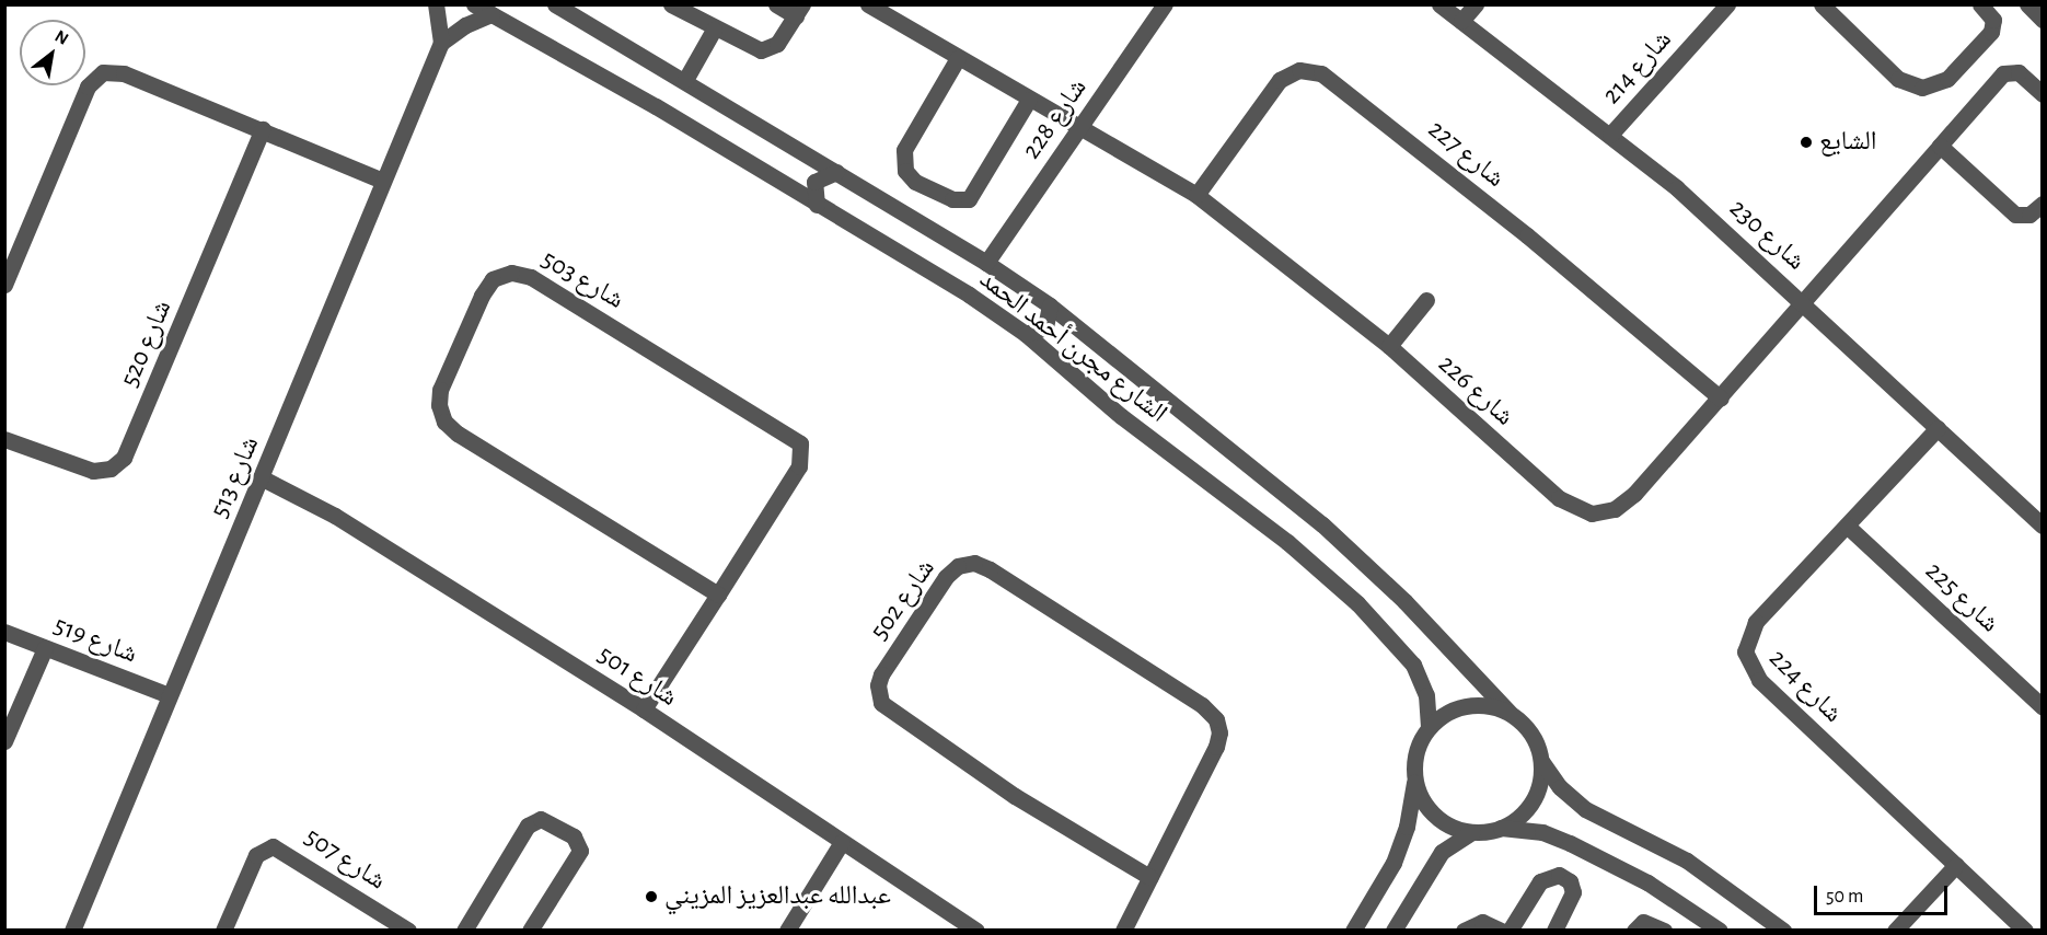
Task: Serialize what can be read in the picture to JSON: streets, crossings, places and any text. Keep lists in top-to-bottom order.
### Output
{
  "streets": {
    "street": [
      "شارع 214",
      "شارع 228",
      "شارع 227",
      "شارع 230",
      "شارع 503",
      "شارع 520",
      "الشارع مجرن أحمد الحمد",
      "شارع 226",
      "شارع 513",
      "شارع 225",
      "شارع 502",
      "شارع 519",
      "شارع 501",
      "شارع 224",
      "شارع 507"
    ]
  },
  "crossings": [
    ["شارع 214", "شارع 230"],
    ["شارع 228", "الشارع مجرن أحمد الحمد"],
    ["شارع 228", "شارع 226"],
    ["شارع 227", "شارع 226"],
    ["شارع 230", "شارع 226"],
    ["شارع 230", "شارع 224"],
    ["شارع 503", "شارع 501"],
    ["شارع 513", "شارع 519"],
    ["شارع 513", "شارع 501"],
    ["شارع 225", "شارع 224"]
  ],
  "places": ["الشايع", "عبدالله عبدالعزيز المزيني"],
  "scale_bar": "50 m",
  "north": "top right"
}
